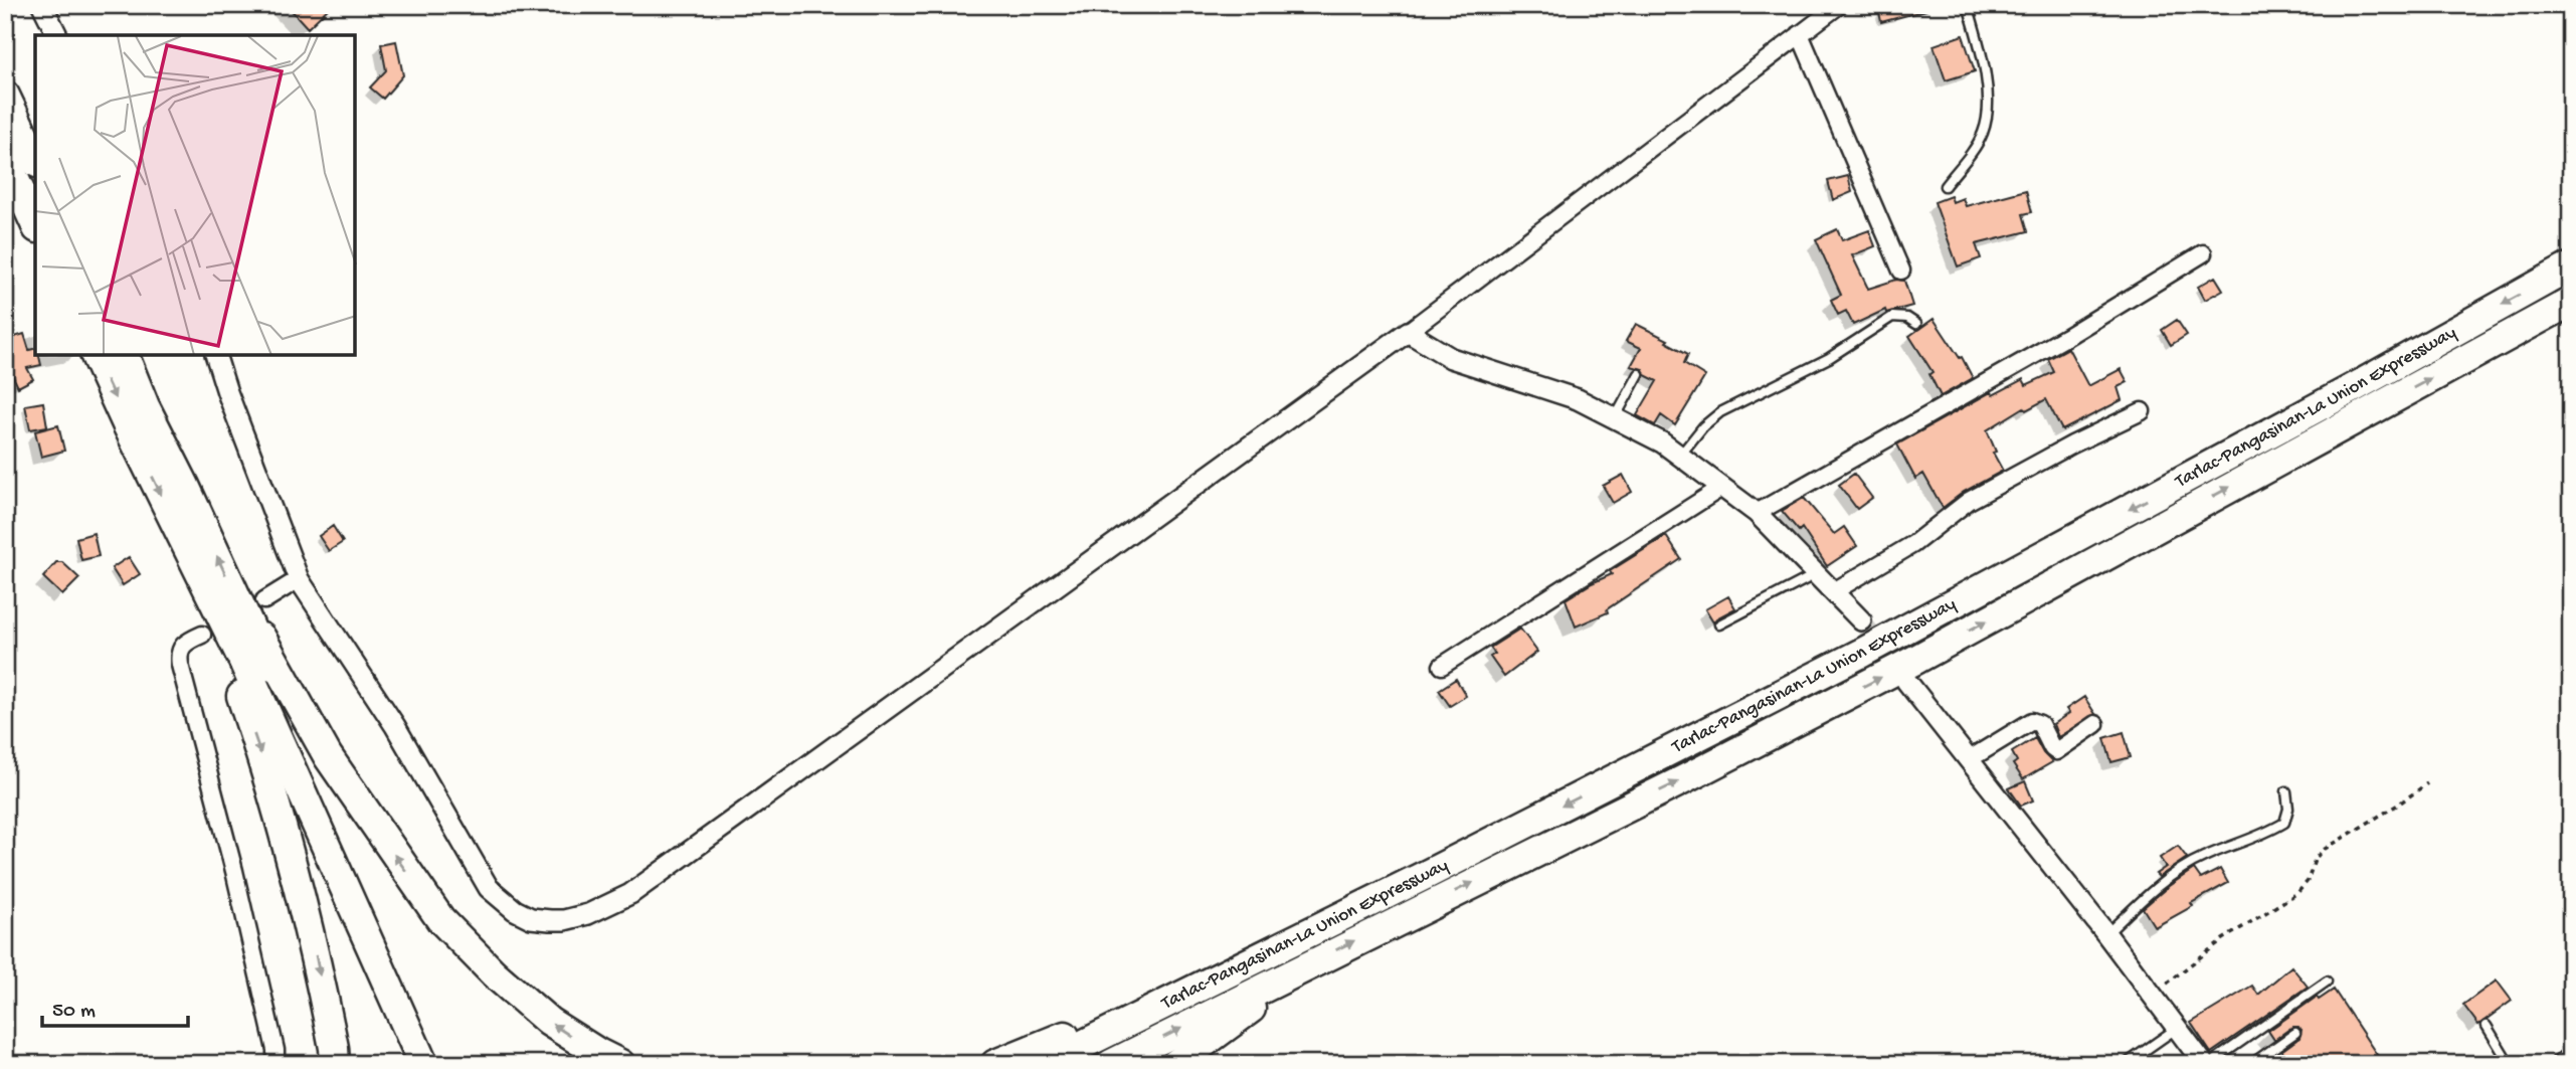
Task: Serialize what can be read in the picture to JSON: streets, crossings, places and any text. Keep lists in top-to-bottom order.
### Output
{
  "streets": {
    "highway": ["Tarlac-Pangasinan-La Union Expressway"]
  },
  "scale_bar": "50 m"
}
